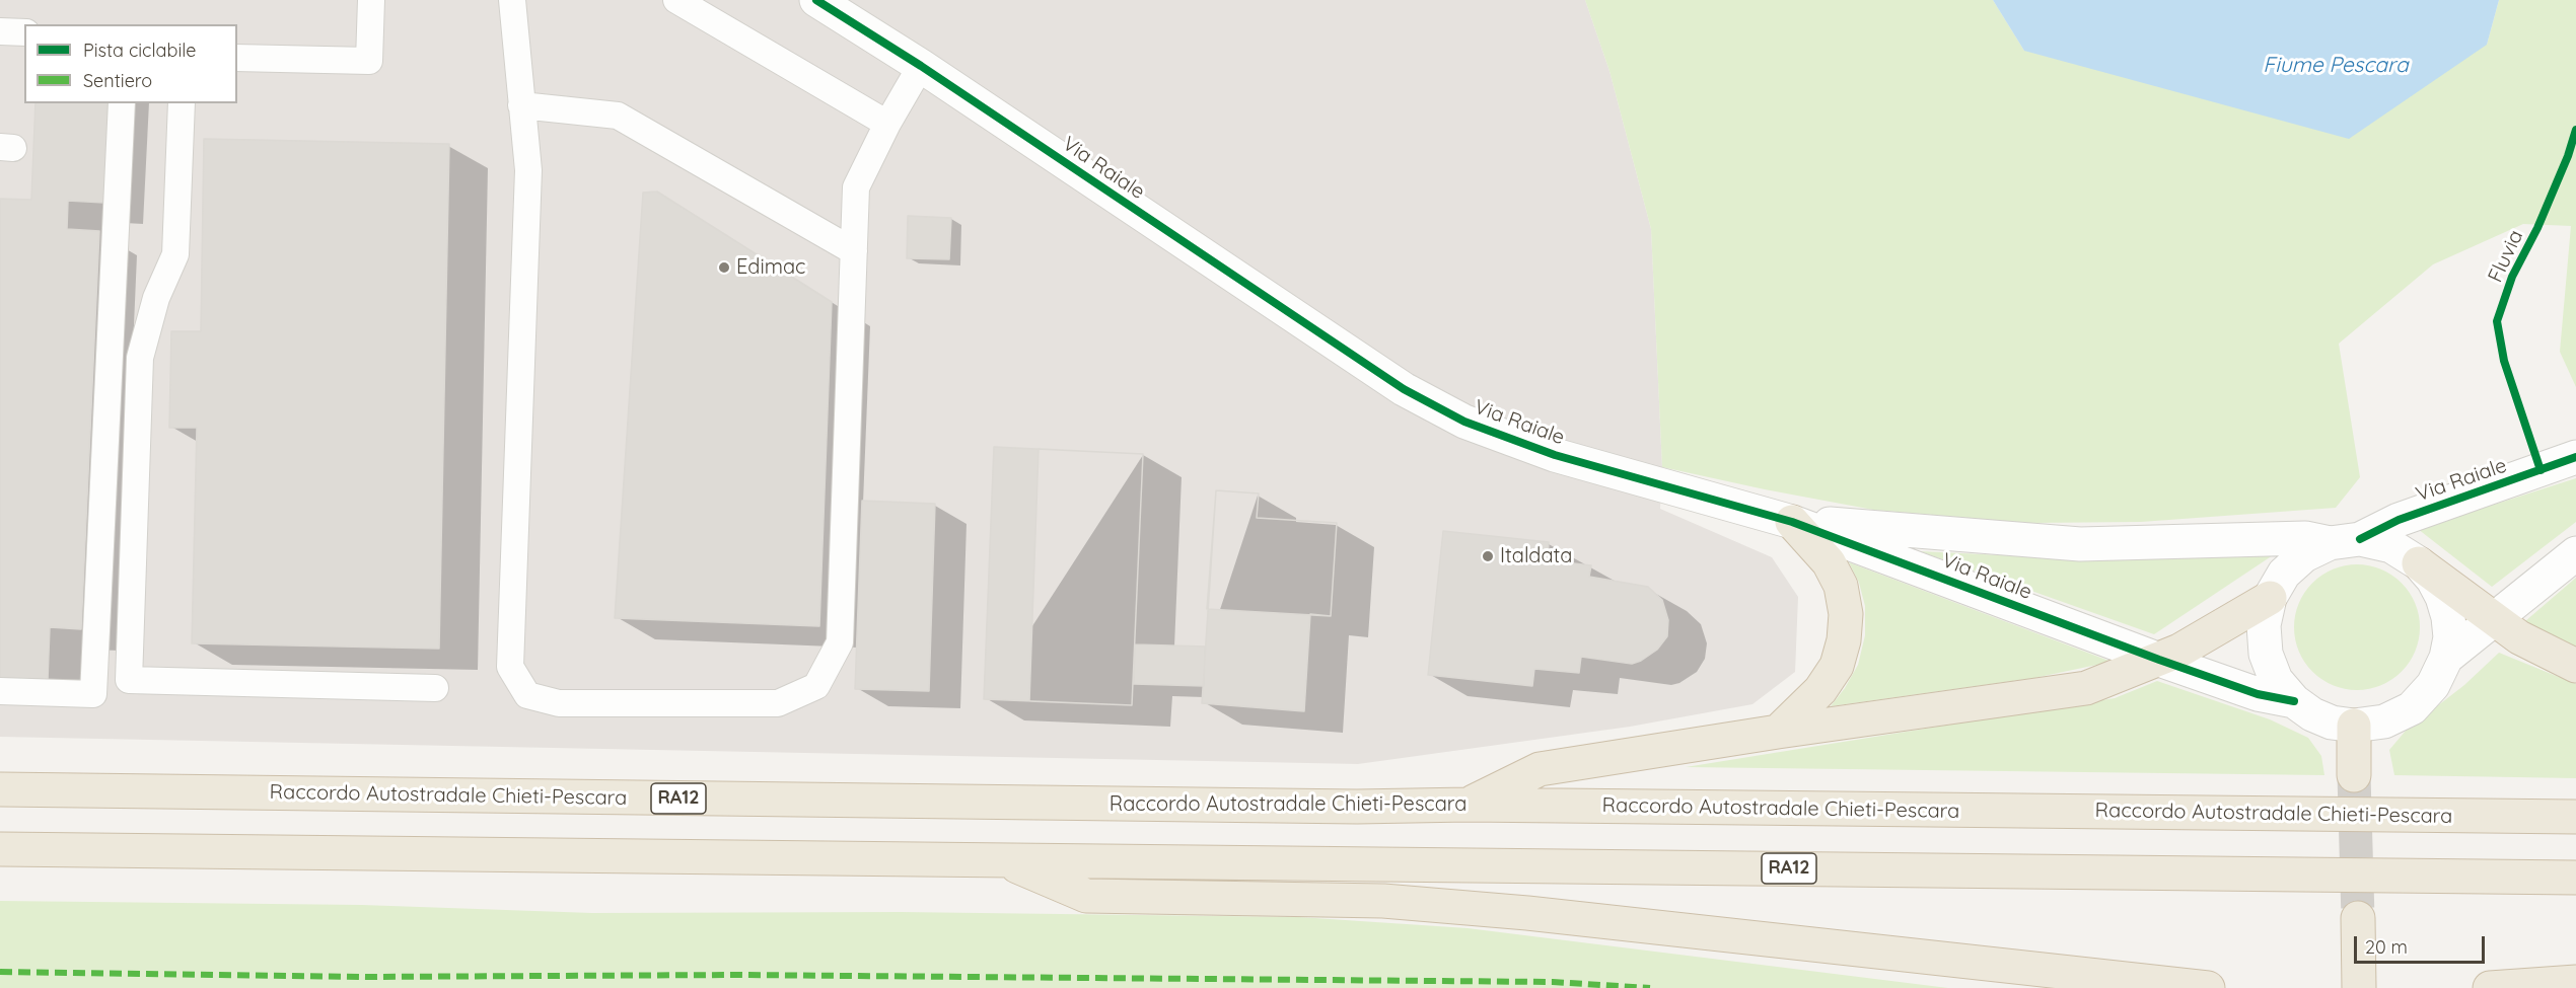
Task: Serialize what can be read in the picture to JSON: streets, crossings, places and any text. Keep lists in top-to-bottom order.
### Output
{
  "streets": {
    "highway": ["Raccordo Autostradale Chieti-Pescara", "RA12"],
    "street": ["Via Raiale"],
    "cycle path": ["Fluvia"]
  },
  "water": ["Fiume Pescara"],
  "places": ["Edimac", "Italdata"],
  "legend": ["Pista ciclabile", "Sentiero"],
  "scale_bar": "20 m"
}
